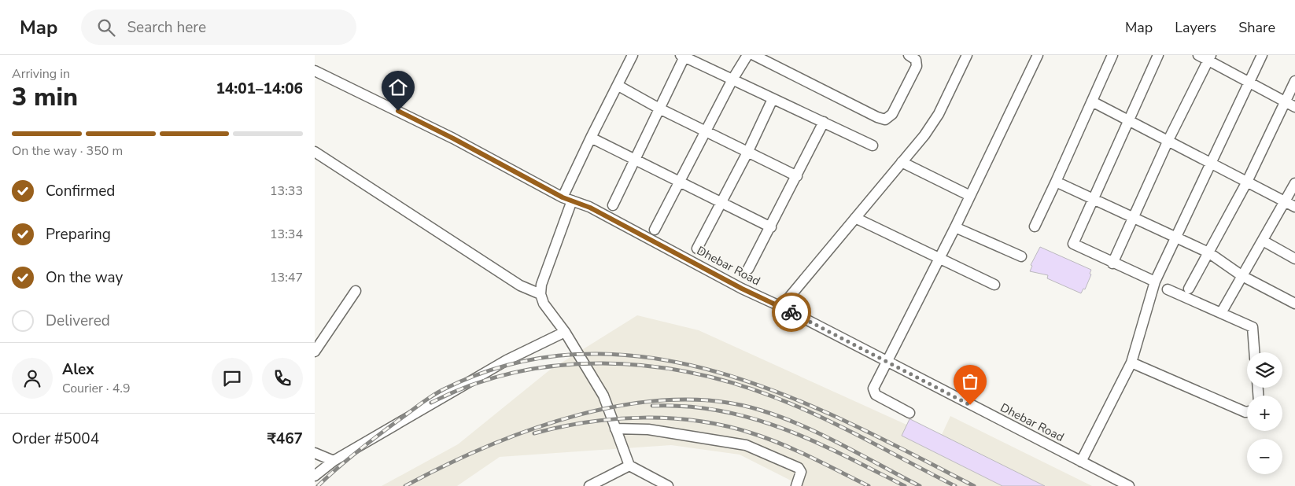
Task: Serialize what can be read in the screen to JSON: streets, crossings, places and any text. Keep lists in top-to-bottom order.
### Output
{
  "streets": {
    "street": ["Dhebar Road"]
  },
  "page": {
    "header": "Map",
    "search": "Search here",
    "nav": ["Map", "Layers", "Share"],
    "heading": ["3 min", "Arriving in", "14:01–14:06"],
    "panel": [
      "Alex",
      "Courier · 4.9",
      "Order #5004",
      "₹467"
    ],
    "bar": "On the way · 350 m",
    "list": [
      ["Confirmed", "13:33"],
      ["Preparing", "13:34"],
      ["On the way", "13:47"],
      "Delivered"
    ],
    "map_buttons": ["+", "−"]
  }
}
